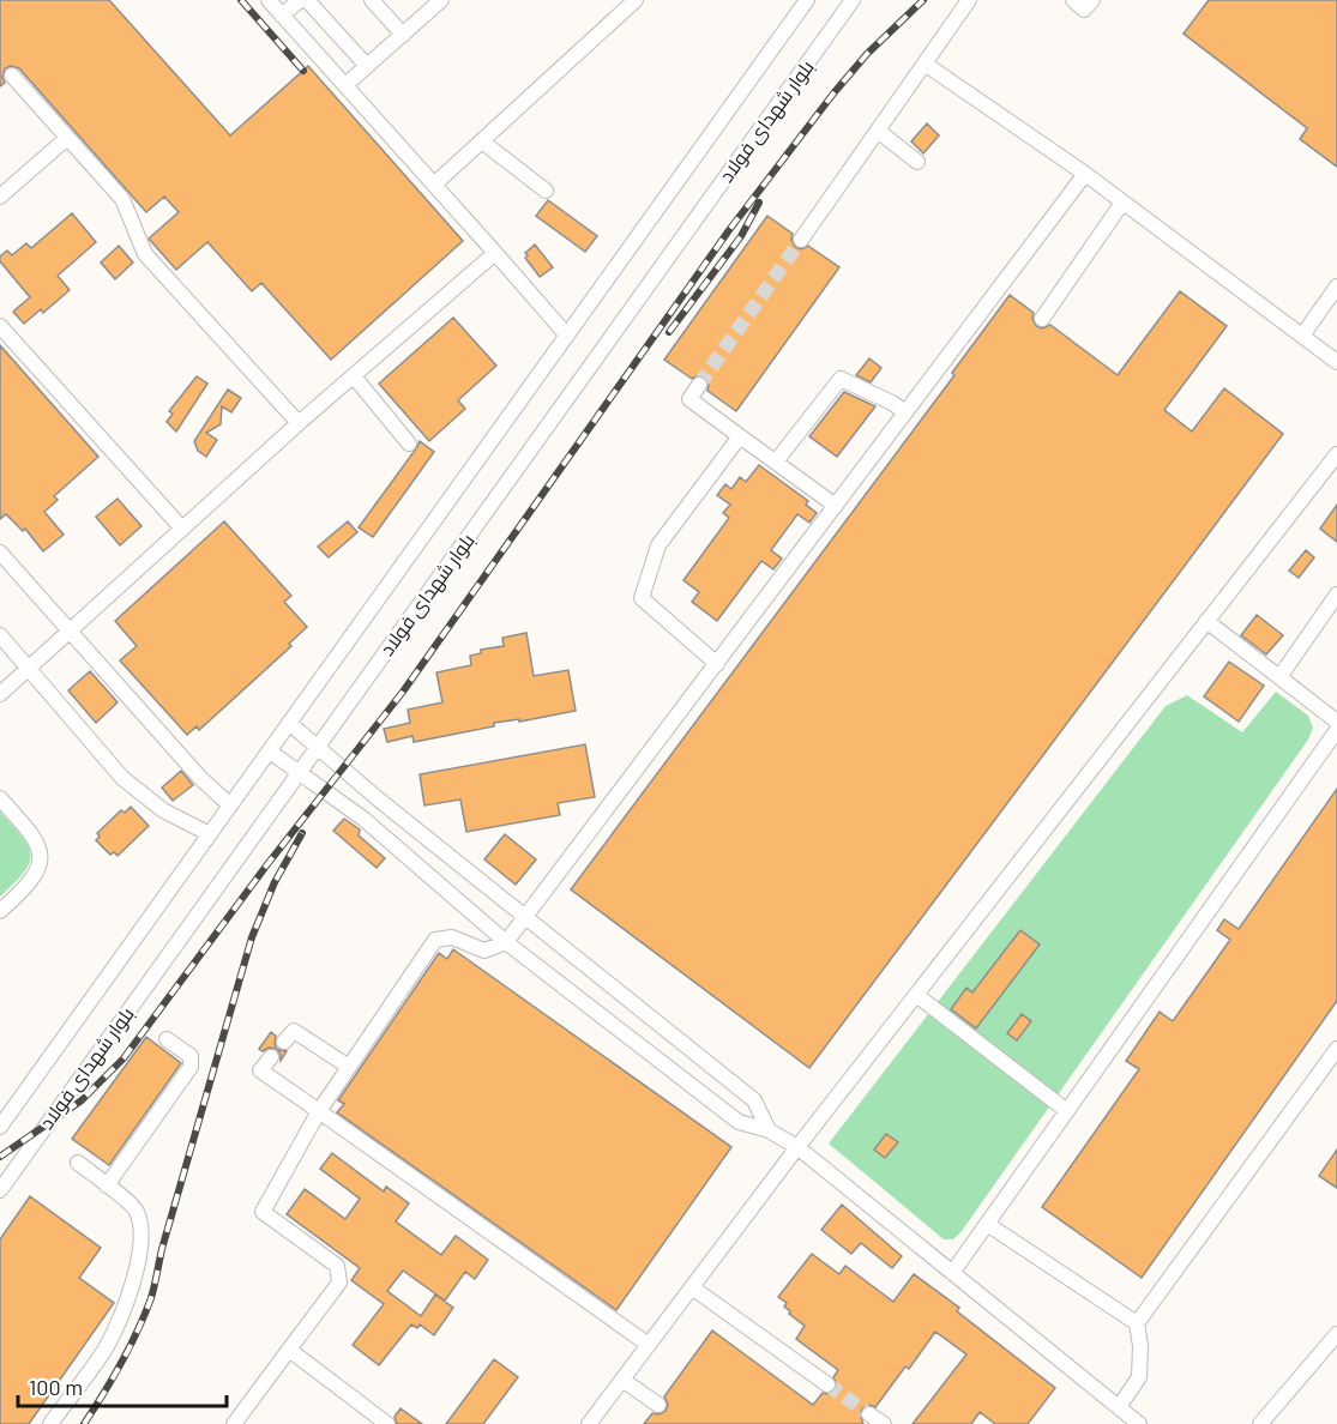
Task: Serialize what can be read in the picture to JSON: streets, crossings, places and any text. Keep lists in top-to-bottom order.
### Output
{
  "streets": {
    "street": ["بلوار شهدای فولاد"]
  },
  "scale_bar": "100 m"
}
